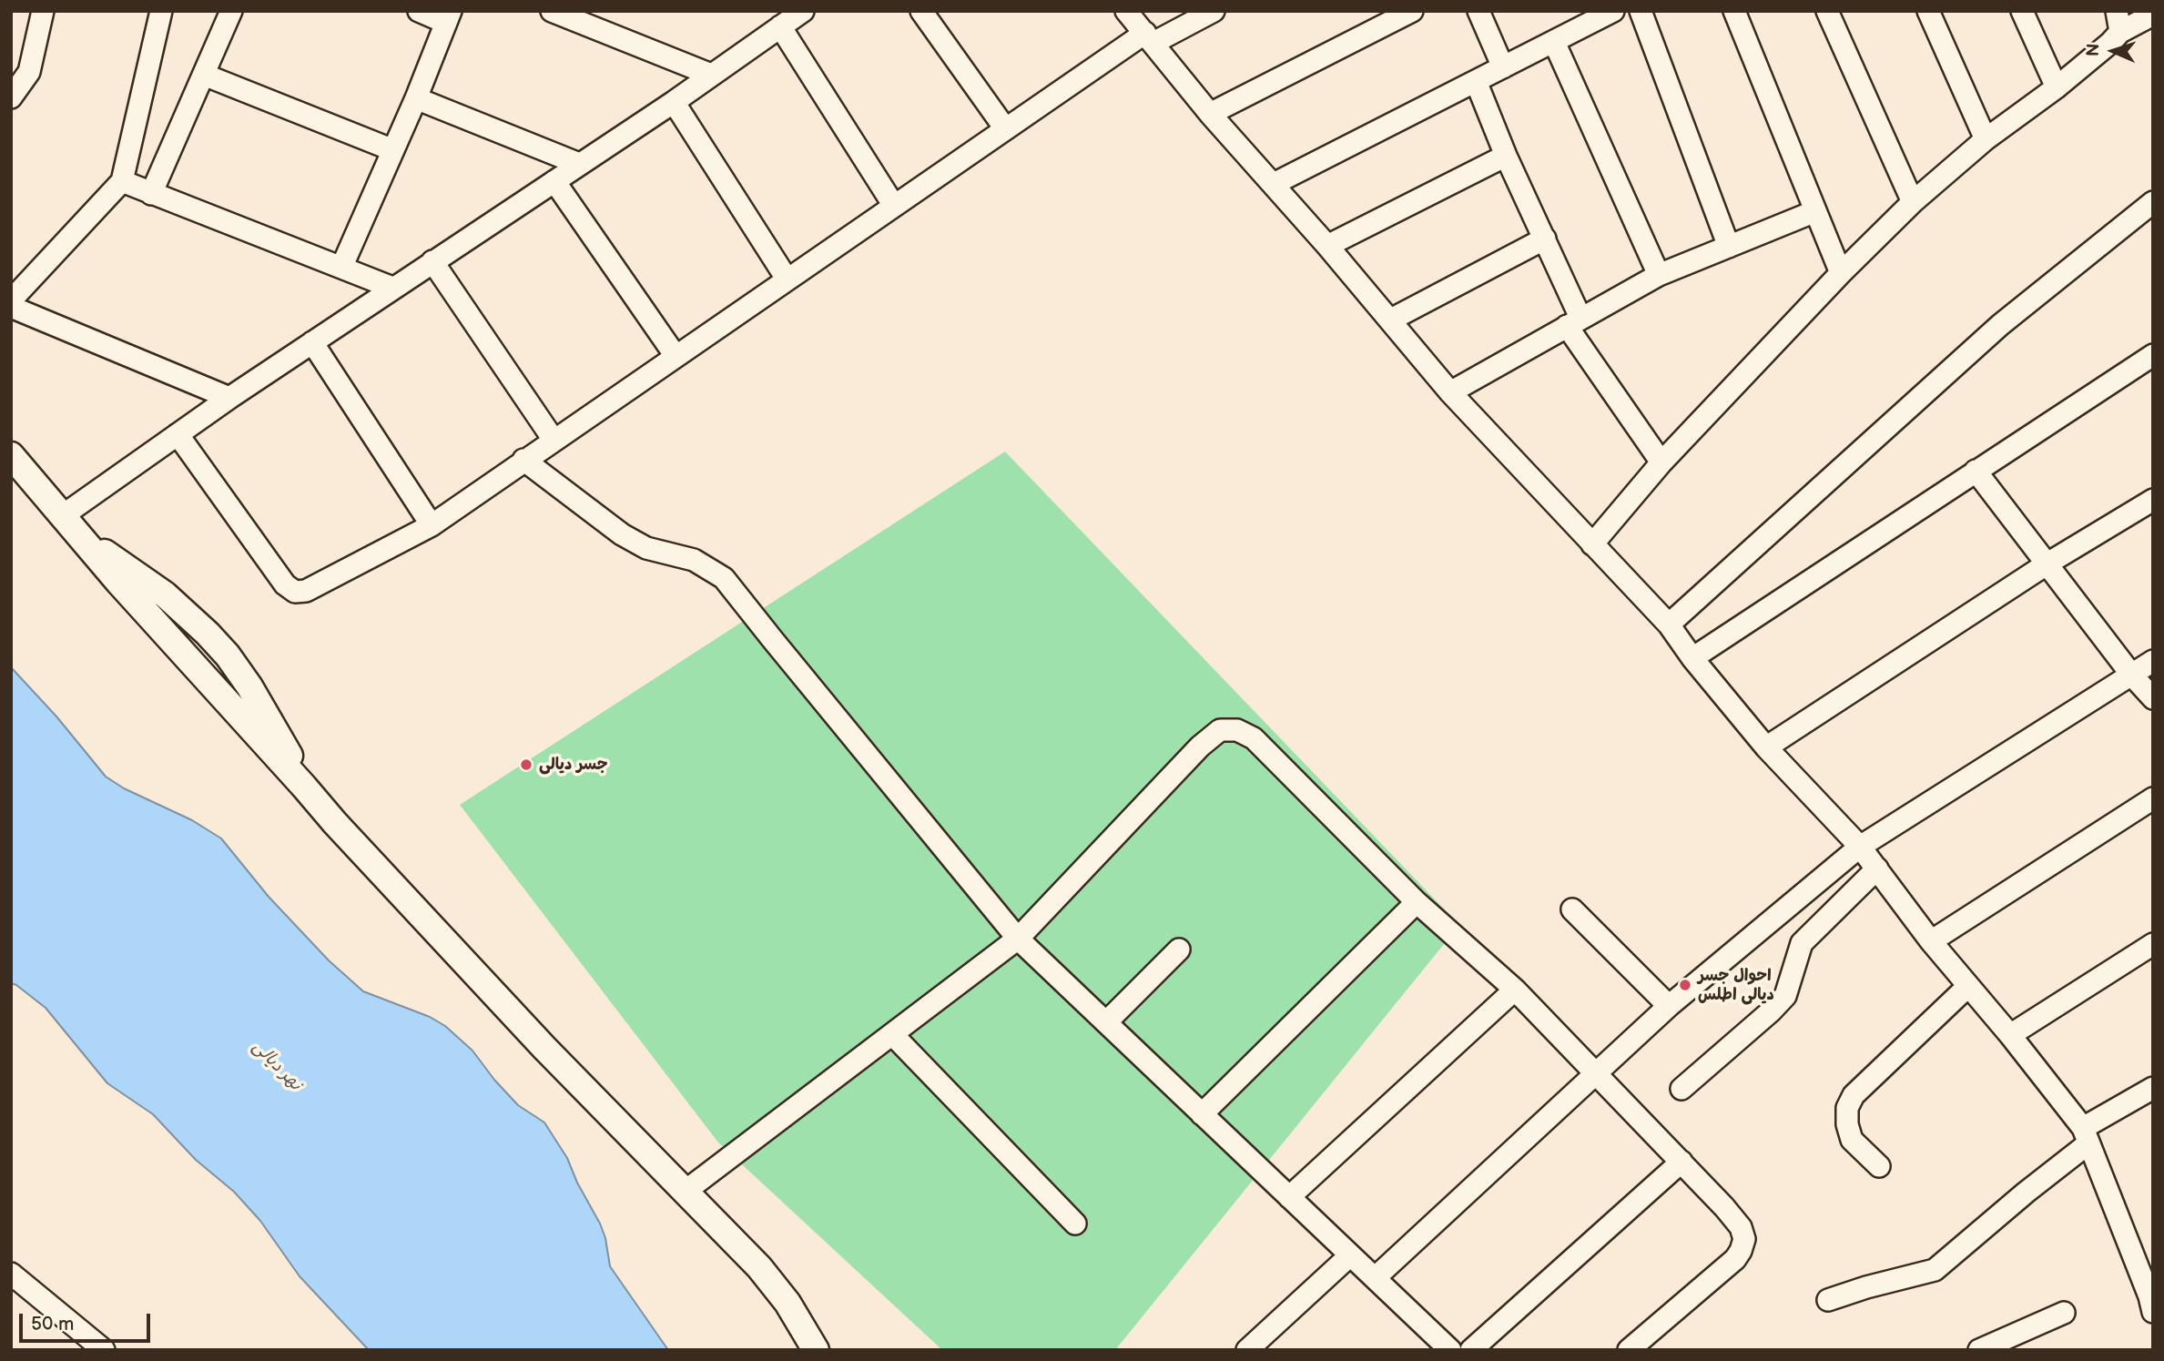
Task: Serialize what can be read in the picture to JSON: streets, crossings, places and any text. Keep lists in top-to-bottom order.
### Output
{
  "water": ["نهر ديالى"],
  "places": ["جسر ديالى", "احوال جسر ديالى اطلس"],
  "scale_bar": "50 m",
  "north": "left"
}
